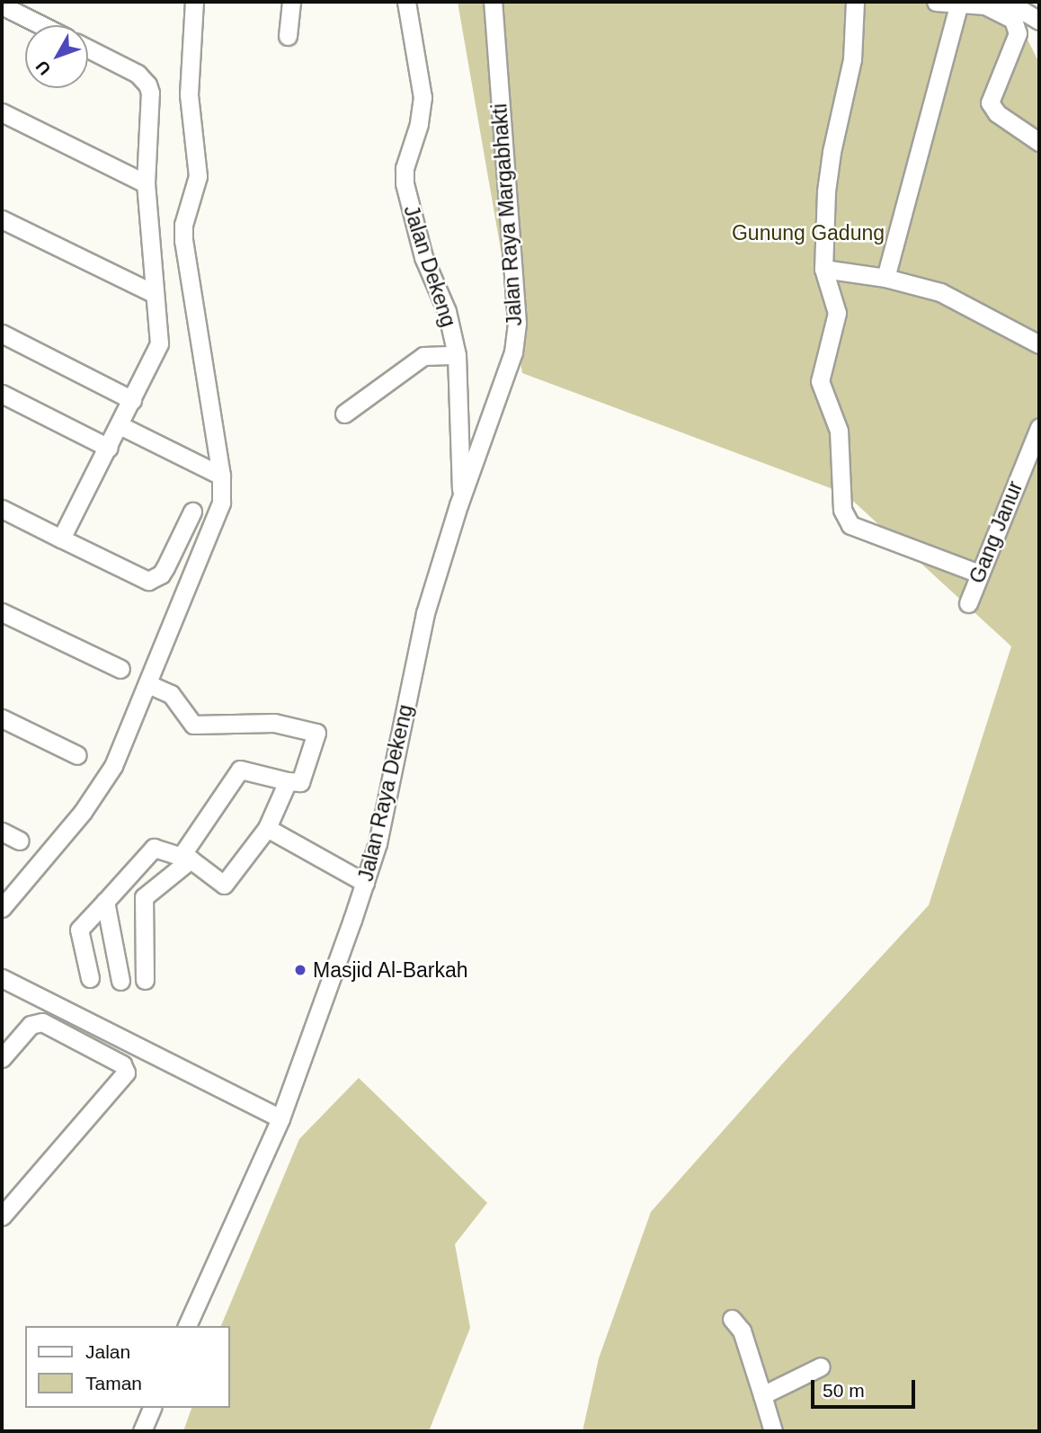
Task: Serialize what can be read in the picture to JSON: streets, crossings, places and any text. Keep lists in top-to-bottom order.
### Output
{
  "streets": {
    "street": [
      "Jalan Raya Margabhakti",
      "Jalan Dekeng",
      "Gang Janur",
      "Jalan Raya Dekeng"
    ]
  },
  "crossings": [
    ["Jalan Raya Margabhakti", "Jalan Dekeng"],
    ["Jalan Raya Margabhakti", "Jalan Raya Dekeng"]
  ],
  "parks": ["Gunung Gadung"],
  "places": ["Masjid Al-Barkah"],
  "legend": ["Jalan", "Taman"],
  "scale_bar": "50 m",
  "north": "bottom left"
}
